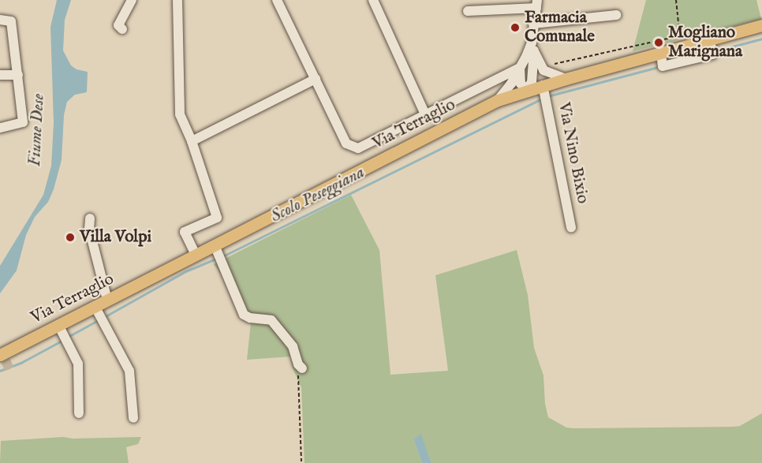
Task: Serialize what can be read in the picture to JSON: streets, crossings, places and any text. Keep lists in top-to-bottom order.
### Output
{
  "streets": {
    "main road": ["Via Terraglio"],
    "street": ["Via Nino Bixio"]
  },
  "crossings": [
    ["Via Terraglio", "Via Nino Bixio"]
  ],
  "water": ["Fiume Dese", "Scolo Peseggiana"],
  "places": ["Farmacia Comunale", "Mogliano Marignana", "Villa Volpi"]
}
